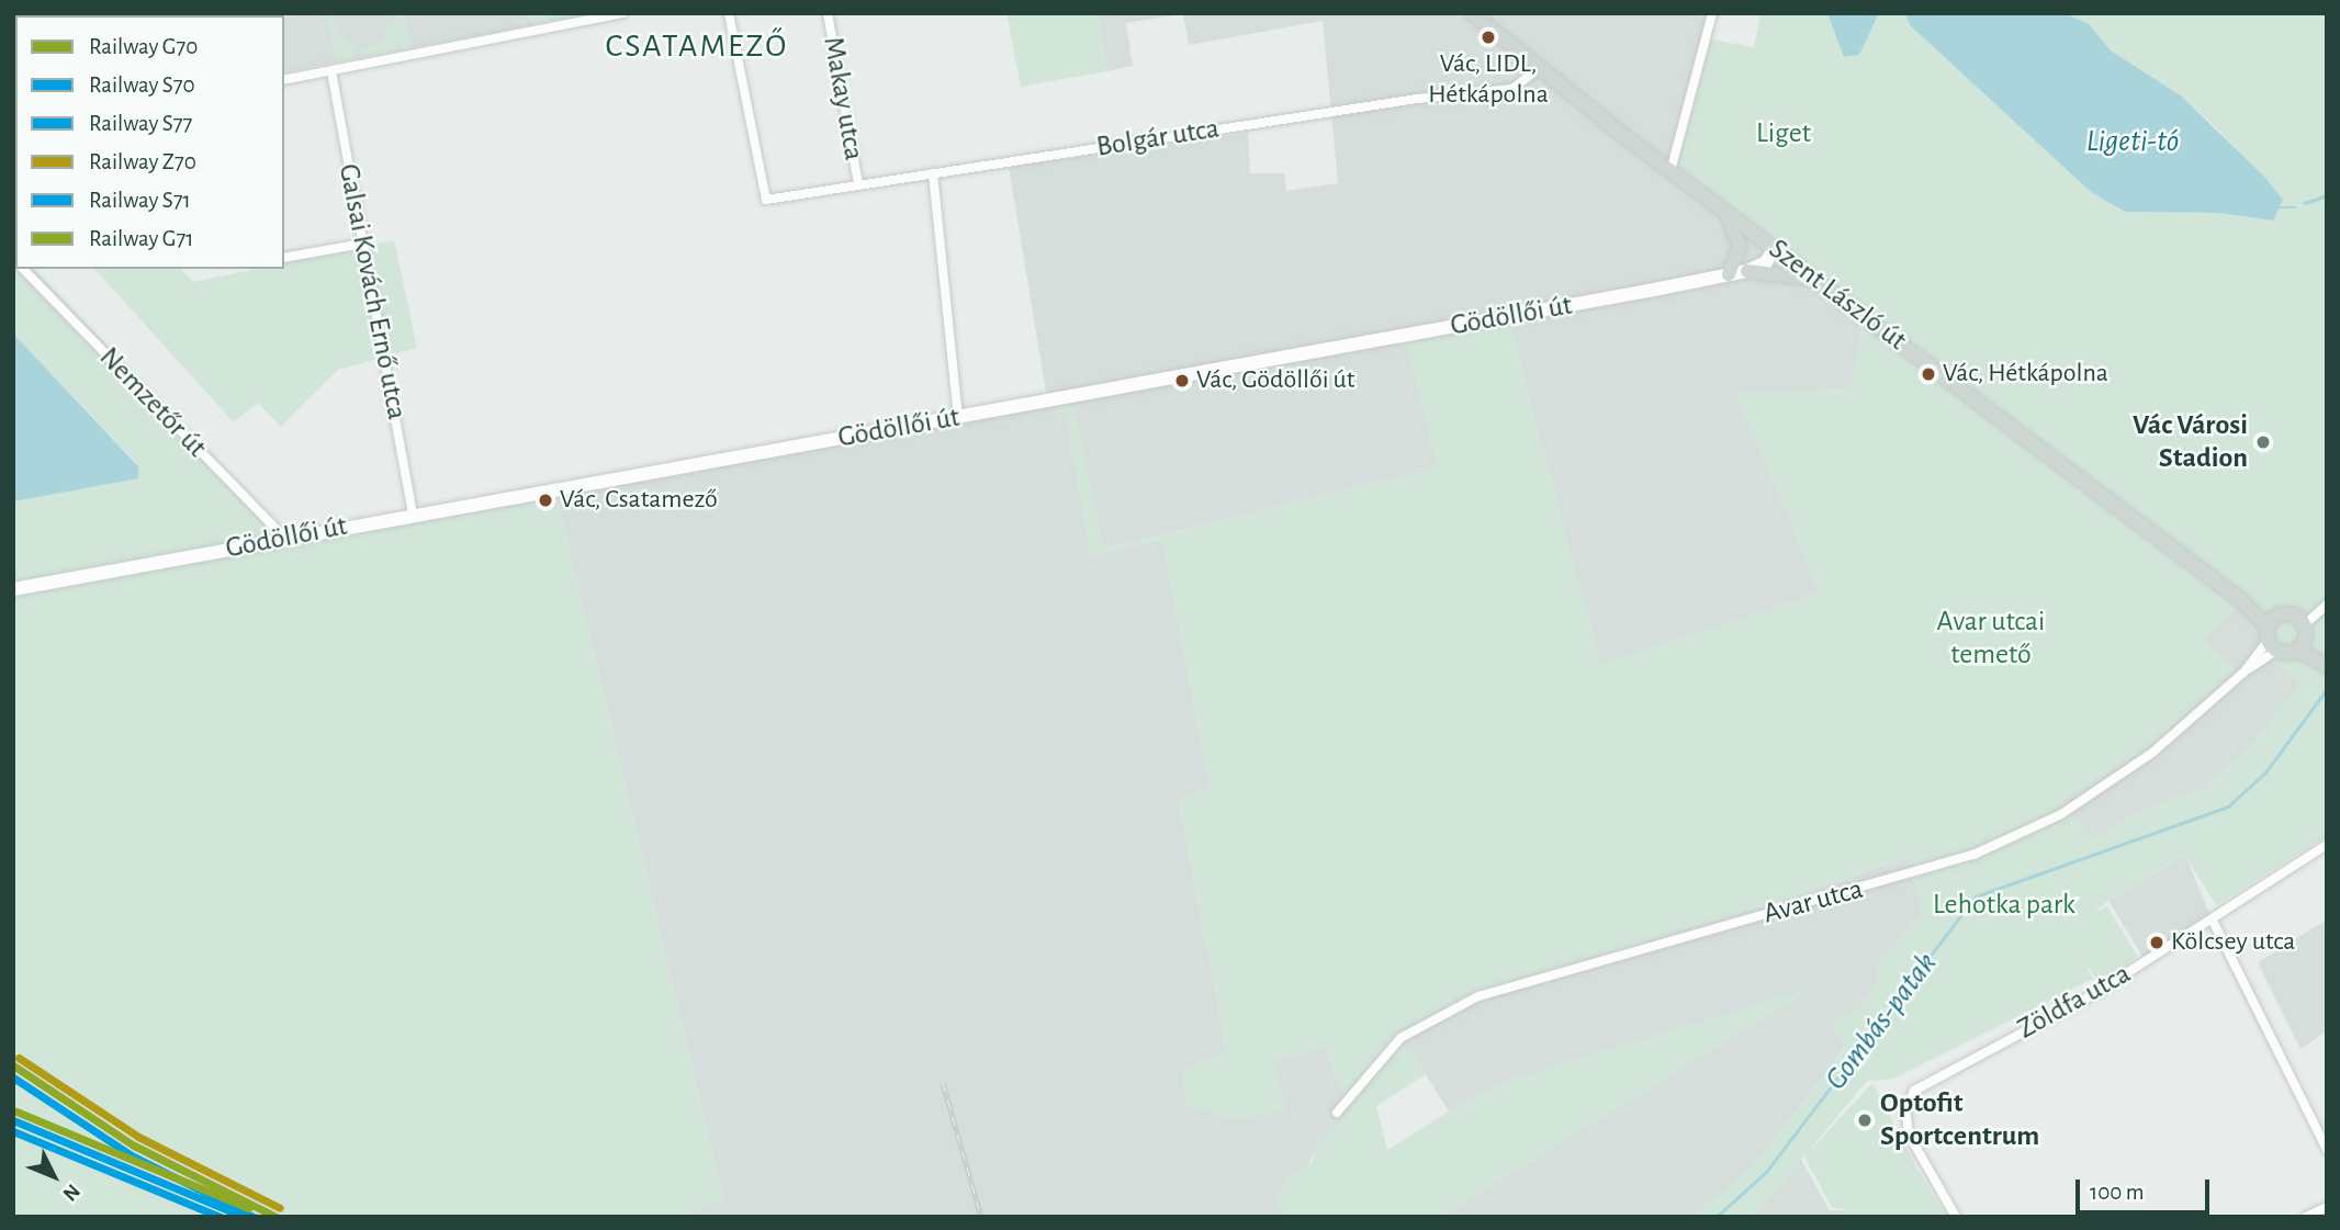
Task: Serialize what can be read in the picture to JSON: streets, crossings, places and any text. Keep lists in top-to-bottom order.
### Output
{
  "streets": {
    "main road": ["Szent László út", "Gödöllői út"],
    "street": [
      "Makay utca",
      "Bolgár utca",
      "Galsai Kovách Ernő utca",
      "Nemzetőr út",
      "Avar utca",
      "Zöldfa utca"
    ]
  },
  "crossings": [
    ["Makay utca", "Bolgár utca"],
    ["Bolgár utca", "Szent László út"],
    ["Galsai Kovách Ernő utca", "Gödöllői út"],
    ["Szent László út", "Gödöllői út"],
    ["Szent László út", "Avar utca"],
    ["Gödöllői út", "Nemzetőr út"]
  ],
  "districts": ["CSATAMEZŐ"],
  "water": ["Ligeti-tó", "Gombás-patak"],
  "parks": ["Liget", "Avar utcai temető", "Lehotka park"],
  "places": [
    "Vác, LIDL, Hétkápolna",
    "Vác, Hétkápolna",
    "Vác, Gödöllői út",
    "Vác Városi Stadion",
    "Vác, Csatamező",
    "Kölcsey utca",
    "Optofit Sportcentrum"
  ],
  "lines": [
    "rail line Z70",
    "rail line G70",
    "rail line S70",
    "rail line G71",
    "rail line S77",
    "rail line S71"
  ],
  "legend": [
    "Railway G70",
    "Railway S70",
    "Railway S77",
    "Railway Z70",
    "Railway S71",
    "Railway G71"
  ],
  "scale_bar": "100 m",
  "north": "bottom right"
}
